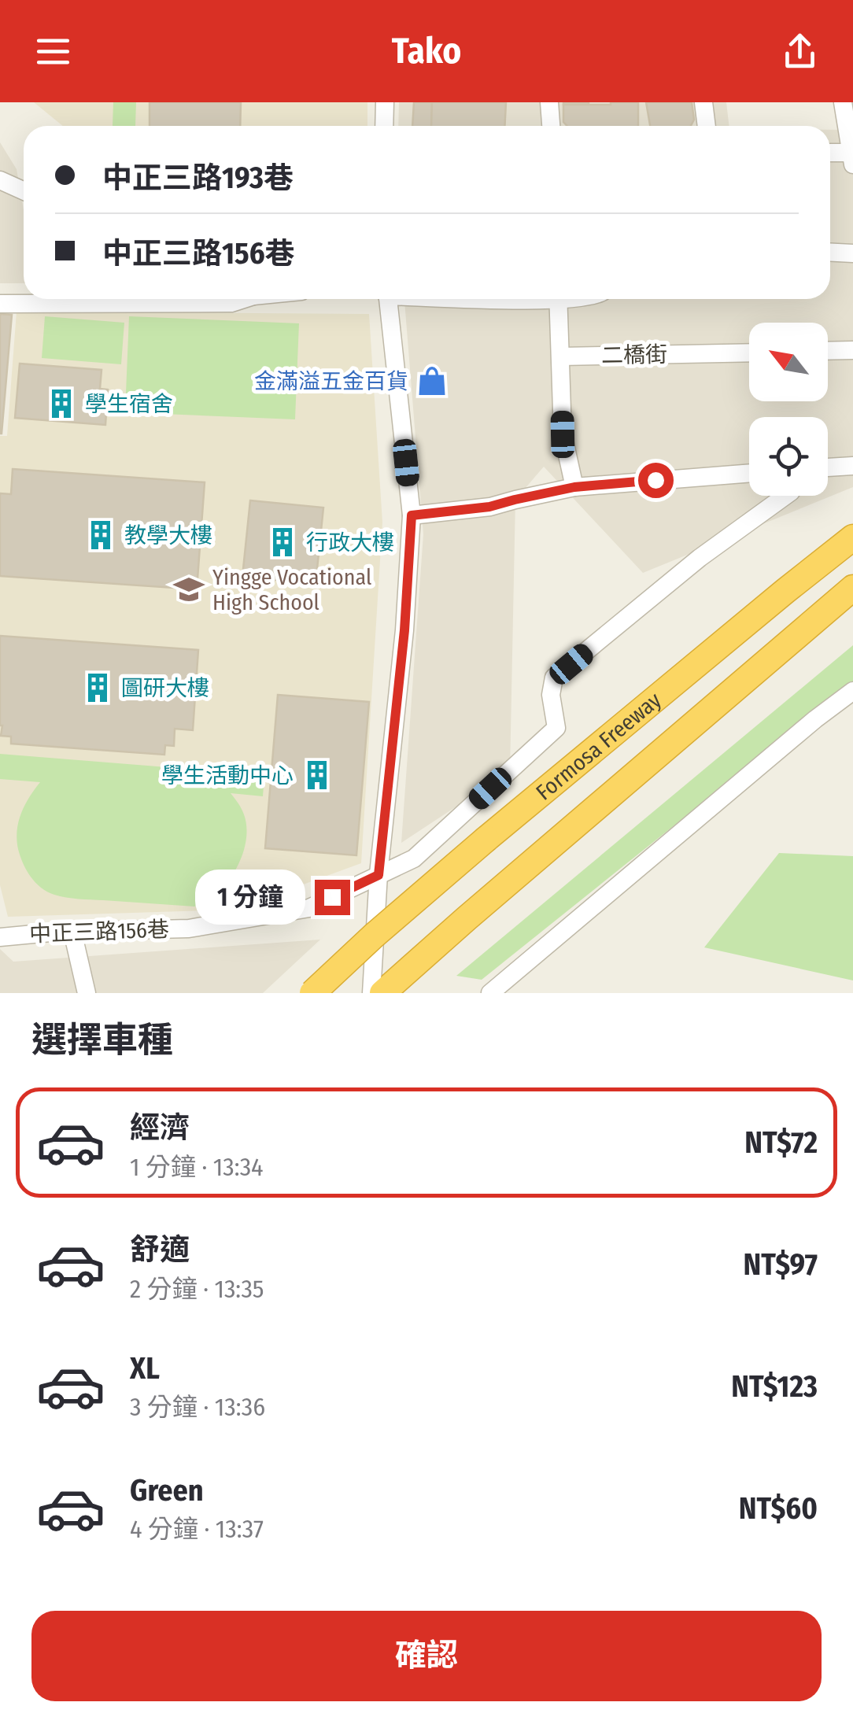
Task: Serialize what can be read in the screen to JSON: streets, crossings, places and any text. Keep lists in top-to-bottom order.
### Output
{
  "streets": {
    "highway": ["Formosa Freeway"],
    "street": ["二橋街", "中正三路156巷"]
  },
  "places": {
    "shop": ["金滿溢五金百貨"],
    "building": [
      "學生宿舍",
      "教學大樓",
      "行政大樓",
      "圖研大樓",
      "學生活動中心"
    ],
    "school or university": ["Yingge Vocational High School"]
  },
  "north": "top left",
  "page": {
    "header": "Tako",
    "banner": ["中正三路193巷", "中正三路156巷"],
    "bubble": "1 分鐘",
    "heading": "選擇車種",
    "list": [
      {
        "name": "經濟",
        "note": "1 分鐘 · 13:34",
        "value": "NT$72"
      },
      {
        "name": "舒適",
        "note": "2 分鐘 · 13:35",
        "value": "NT$97"
      },
      {
        "name": "XL",
        "note": "3 分鐘 · 13:36",
        "value": "NT$123"
      },
      {
        "name": "Green",
        "note": "4 分鐘 · 13:37",
        "value": "NT$60"
      }
    ],
    "buttons": "確認"
  }
}
